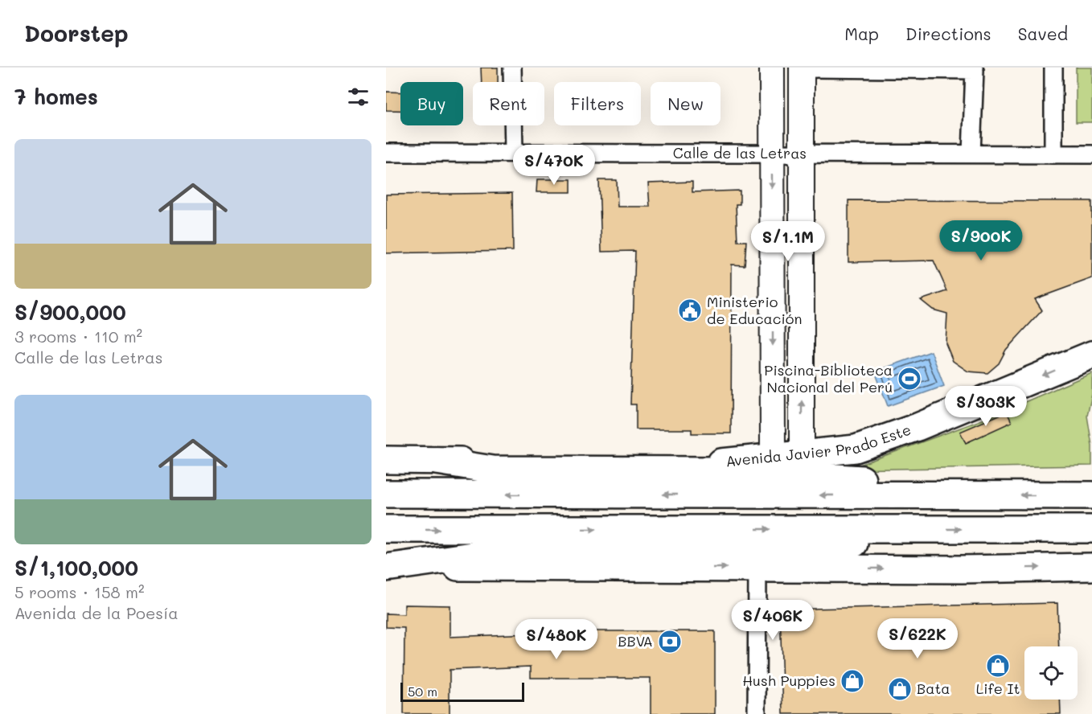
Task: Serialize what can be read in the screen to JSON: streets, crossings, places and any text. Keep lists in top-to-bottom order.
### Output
{
  "streets": {
    "main road": ["Avenida Javier Prado Este"],
    "street": ["Calle de las Letras"]
  },
  "places": {
    "public building": ["Ministerio de Educación"],
    "sports": ["Piscina-Biblioteca Nacional del Perú"],
    "bank": ["BBVA"],
    "shop": ["Life It", "Hush Puppies", "Bata"]
  },
  "scale_bar": "50 m",
  "page": {
    "header": "Doorstep",
    "nav": ["Map", "Directions", "Saved"],
    "heading": "7 homes",
    "chip": [
      "Buy",
      "Rent",
      "Filters",
      "New"
    ],
    "list": [
      {
        "name": "S/900,000",
        "note": "3 rooms · 110 m² · Calle de las Letras"
      },
      {
        "name": "S/1,100,000",
        "note": "5 rooms · 158 m² · Avenida de la Poesía"
      }
    ],
    "price": [
      "S/470K",
      "S/900K",
      "S/1.1M",
      "S/303K",
      "S/406K",
      "S/622K",
      "S/480K"
    ],
    "scale": "50 m"
  }
}
